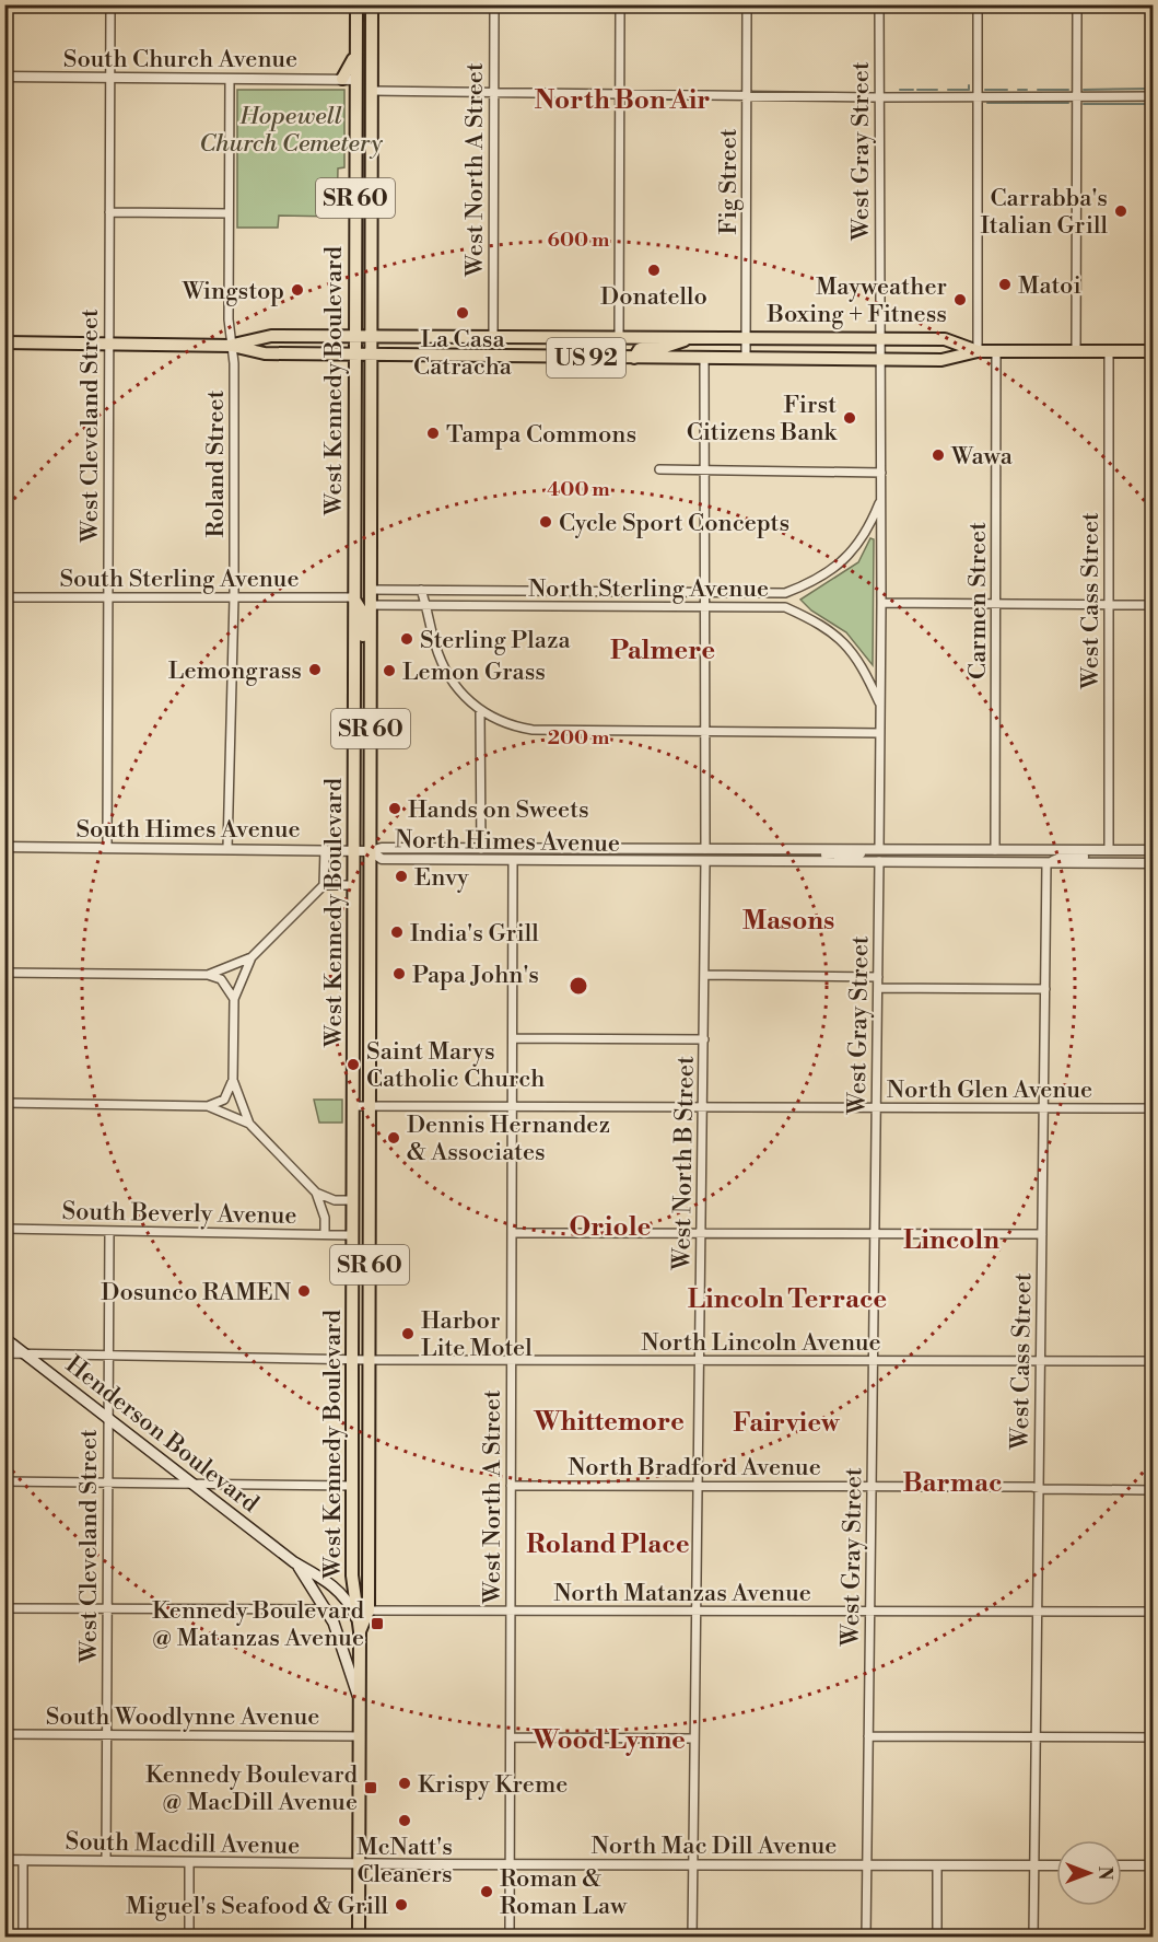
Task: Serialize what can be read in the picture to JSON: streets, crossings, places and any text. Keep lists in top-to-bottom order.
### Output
{
  "streets": {
    "main road": [
      "SR 60",
      "US 92",
      "West Kennedy Boulevard",
      "Henderson Boulevard"
    ],
    "street": [
      "South Church Avenue",
      "West Gray Street",
      "West North A Street",
      "Fig Street",
      "West Cleveland Street",
      "Roland Street",
      "South Sterling Avenue",
      "North Sterling Avenue",
      "Carmen Street",
      "West Cass Street",
      "South Himes Avenue",
      "North Himes Avenue",
      "North Glen Avenue",
      "West North B Street",
      "South Beverly Avenue",
      "North Lincoln Avenue",
      "North Bradford Avenue",
      "North Matanzas Avenue",
      "South Woodlynne Avenue",
      "South Macdill Avenue",
      "North Mac Dill Avenue"
    ]
  },
  "crossings": [
    ["South Church Avenue", "West Kennedy Boulevard"],
    ["South Church Avenue", "West Cleveland Street"],
    ["South Church Avenue", "Roland Street"],
    ["West Gray Street", "US 92"],
    ["West Gray Street", "North Sterling Avenue"],
    ["West Gray Street", "North Himes Avenue"],
    ["West Gray Street", "North Glen Avenue"],
    ["West Gray Street", "North Lincoln Avenue"],
    ["West Gray Street", "North Bradford Avenue"],
    ["West Gray Street", "North Matanzas Avenue"],
    ["West Gray Street", "North Mac Dill Avenue"],
    ["West North A Street", "US 92"],
    ["West North A Street", "North Himes Avenue"],
    ["West North A Street", "North Glen Avenue"],
    ["West North A Street", "North Lincoln Avenue"],
    ["West North A Street", "North Bradford Avenue"],
    ["West North A Street", "North Matanzas Avenue"],
    ["West North A Street", "North Mac Dill Avenue"],
    ["Fig Street", "US 92"],
    ["SR 60", "West Kennedy Boulevard"],
    ["SR 60", "Henderson Boulevard"],
    ["SR 60", "North Matanzas Avenue"],
    ["US 92", "West Kennedy Boulevard"],
    ["US 92", "West Cleveland Street"],
    ["US 92", "Roland Street"],
    ["US 92", "Carmen Street"],
    ["US 92", "West Cass Street"],
    ["West Kennedy Boulevard", "South Sterling Avenue"],
    ["West Kennedy Boulevard", "North Sterling Avenue"],
    ["West Kennedy Boulevard", "South Himes Avenue"],
    ["West Kennedy Boulevard", "North Himes Avenue"],
    ["West Kennedy Boulevard", "North Glen Avenue"],
    ["West Kennedy Boulevard", "South Beverly Avenue"],
    ["West Kennedy Boulevard", "North Lincoln Avenue"],
    ["West Kennedy Boulevard", "Henderson Boulevard"],
    ["West Kennedy Boulevard", "North Matanzas Avenue"],
    ["West Kennedy Boulevard", "South Woodlynne Avenue"],
    ["West Kennedy Boulevard", "South Macdill Avenue"],
    ["West Kennedy Boulevard", "North Mac Dill Avenue"],
    ["West Cleveland Street", "South Sterling Avenue"],
    ["West Cleveland Street", "South Himes Avenue"],
    ["West Cleveland Street", "South Beverly Avenue"],
    ["West Cleveland Street", "North Lincoln Avenue"],
    ["West Cleveland Street", "Henderson Boulevard"],
    ["West Cleveland Street", "South Woodlynne Avenue"],
    ["West Cleveland Street", "South Macdill Avenue"],
    ["Roland Street", "South Sterling Avenue"],
    ["Roland Street", "South Himes Avenue"],
    ["Carmen Street", "North Himes Avenue"],
    ["West Cass Street", "North Himes Avenue"],
    ["West Cass Street", "North Glen Avenue"],
    ["West Cass Street", "North Lincoln Avenue"],
    ["West Cass Street", "North Bradford Avenue"],
    ["West Cass Street", "North Matanzas Avenue"],
    ["West Cass Street", "North Mac Dill Avenue"],
    ["South Himes Avenue", "North Himes Avenue"],
    ["North Himes Avenue", "West North B Street"],
    ["North Glen Avenue", "West North B Street"],
    ["West North B Street", "North Lincoln Avenue"],
    ["West North B Street", "North Bradford Avenue"],
    ["West North B Street", "North Matanzas Avenue"],
    ["West North B Street", "North Mac Dill Avenue"],
    ["North Lincoln Avenue", "Henderson Boulevard"],
    ["South Macdill Avenue", "North Mac Dill Avenue"]
  ],
  "districts": [
    "North Bon Air",
    "Palmere",
    "Masons",
    "Oriole",
    "Lincoln",
    "Lincoln Terrace",
    "Whittemore",
    "Fairview",
    "Barmac",
    "Roland Place",
    "Wood Lynne"
  ],
  "parks": ["Hopewell Church Cemetery"],
  "places": {
    "other": [
      "Carrabba's Italian Grill",
      "Donatello",
      "Matoi",
      "Wingstop",
      "Mayweather Boxing + Fitness",
      "La Casa Catracha",
      "First Citizens Bank",
      "Tampa Commons",
      "Wawa",
      "Cycle Sport Concepts",
      "Sterling Plaza",
      "Lemongrass",
      "Lemon Grass",
      "Hands on Sweets",
      "Envy",
      "India's Grill",
      "Papa John's",
      "Saint Marys Catholic Church",
      "Dennis Hernandez & Associates",
      "Dosunco RAMEN",
      "Harbor Lite Motel",
      "Krispy Kreme",
      "McNatt's Cleaners",
      "Roman & Roman Law",
      "Miguel's Seafood & Grill"
    ],
    "transit": ["Kennedy Boulevard @ Matanzas Avenue", "Kennedy Boulevard @ MacDill Avenue"]
  },
  "north": "right",
  "rings": ["600 m", "400 m", "200 m"]
}
